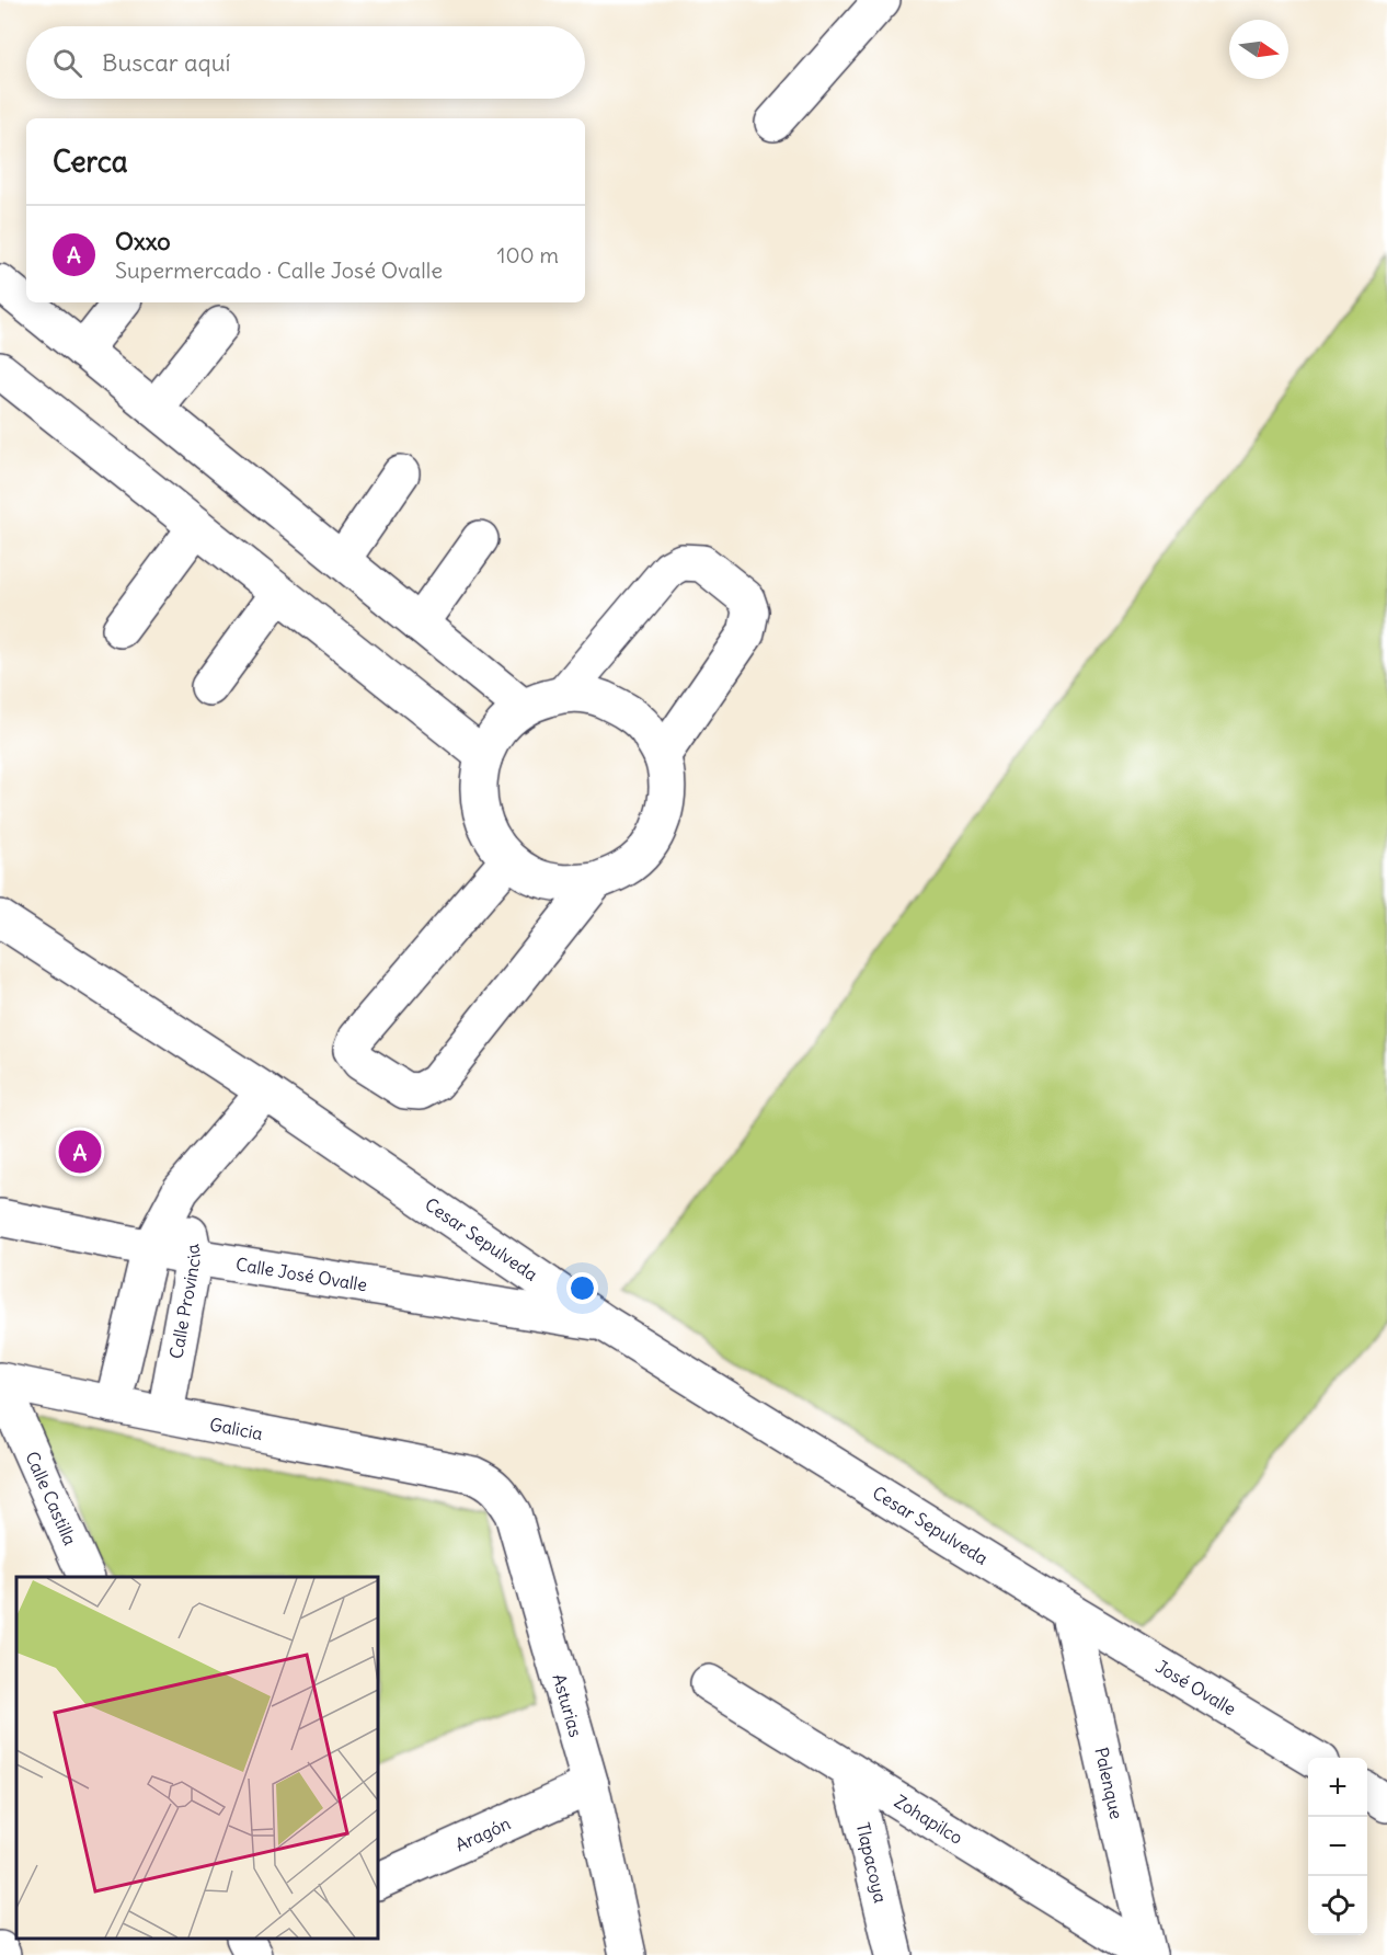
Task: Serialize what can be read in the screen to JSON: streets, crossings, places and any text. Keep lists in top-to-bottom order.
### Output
{
  "streets": {
    "street": [
      "Cesar Sepulveda",
      "Calle José Ovalle",
      "Calle Provincia",
      "Galicia",
      "Calle Castilla",
      "José Ovalle",
      "Asturias",
      "Palenque",
      "Zohapilco",
      "Aragón",
      "Tlapacoya"
    ]
  },
  "crossings": [
    ["Cesar Sepulveda", "Calle José Ovalle"],
    ["Cesar Sepulveda", "Calle Provincia"],
    ["Cesar Sepulveda", "José Ovalle"],
    ["Cesar Sepulveda", "Palenque"],
    ["Calle José Ovalle", "Calle Provincia"],
    ["Calle Provincia", "Galicia"],
    ["Galicia", "Calle Castilla"],
    ["Galicia", "Asturias"],
    ["José Ovalle", "Palenque"],
    ["Asturias", "Aragón"],
    ["Palenque", "Zohapilco"],
    ["Zohapilco", "Tlapacoya"]
  ],
  "north": "right",
  "page": {
    "search": "Buscar aquí",
    "heading": "Cerca",
    "list": [
      {
        "mark": "A",
        "name": "Oxxo",
        "note": "Supermercado · Calle José Ovalle",
        "value": "100 m"
      }
    ],
    "pins": "A",
    "map_buttons": ["+", "−"]
  }
}
